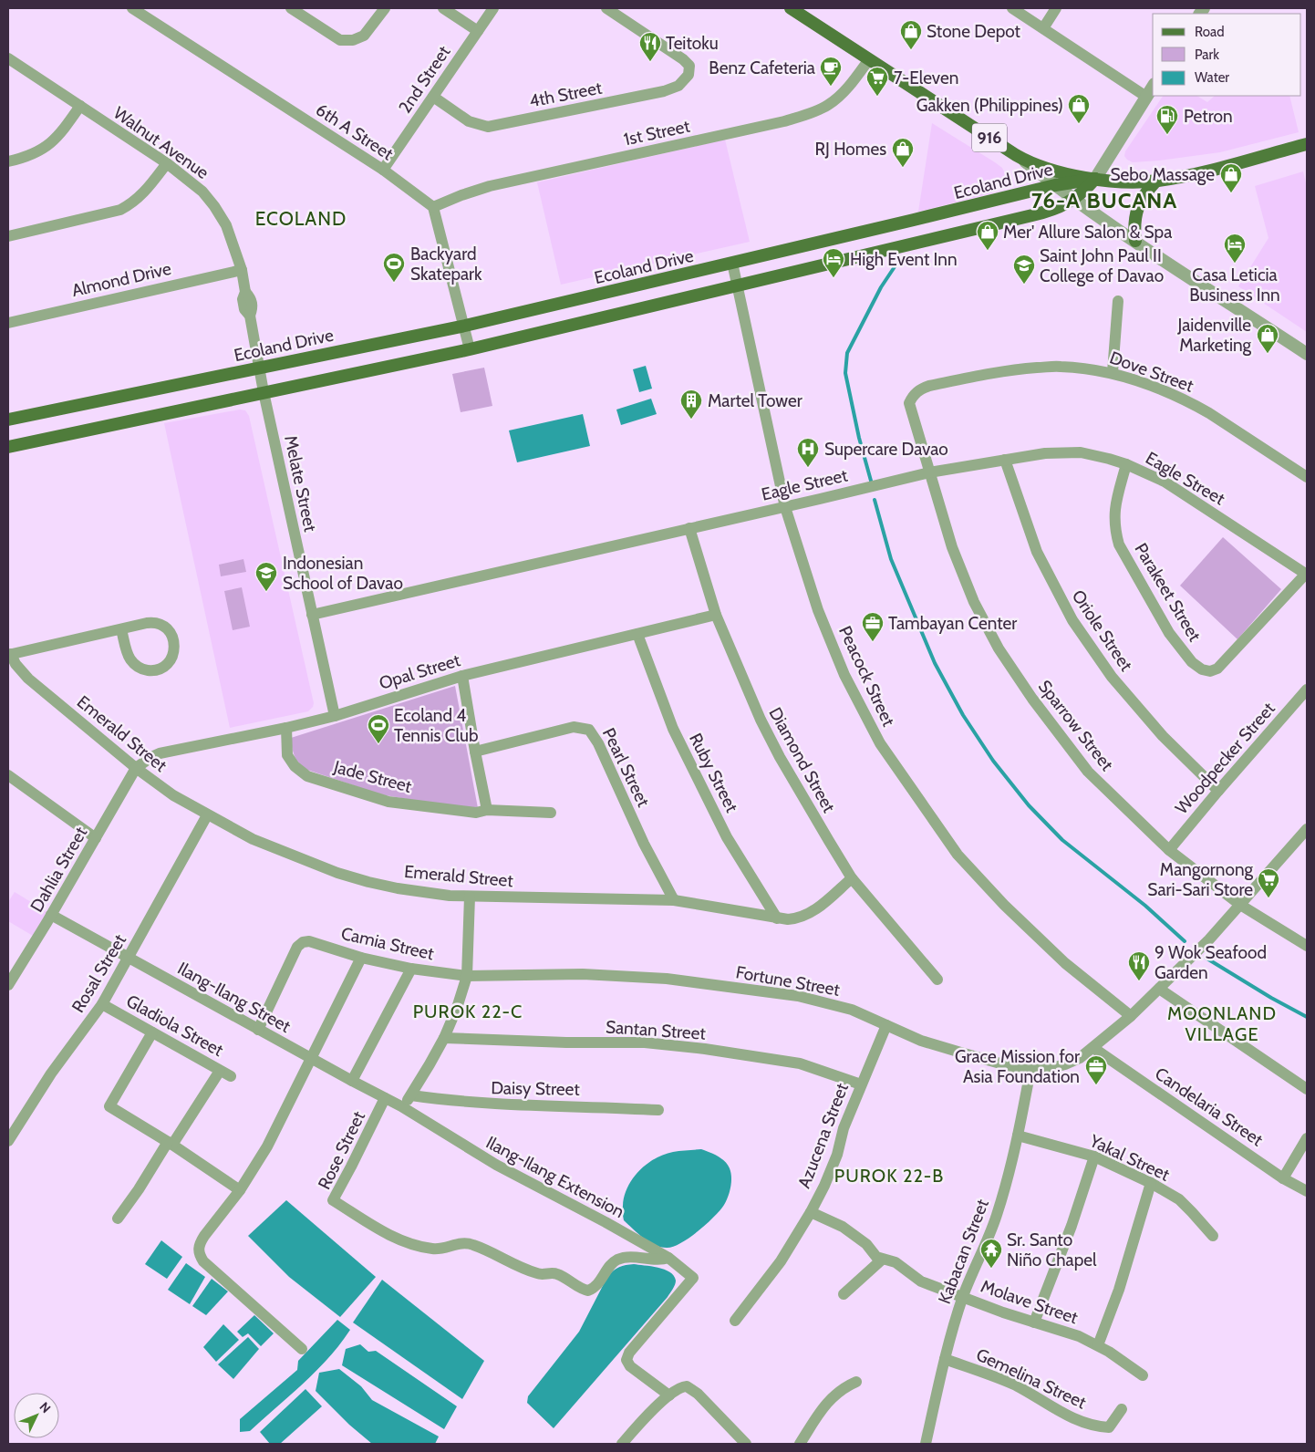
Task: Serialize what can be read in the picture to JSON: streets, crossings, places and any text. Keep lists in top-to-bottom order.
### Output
{
  "streets": {
    "main road": ["916", "Ecoland Drive"],
    "street": [
      "2nd Street",
      "4th Street",
      "6th A Street",
      "1st Street",
      "Walnut Avenue",
      "Almond Drive",
      "Dove Street",
      "Eagle Street",
      "Melate Street",
      "Parakeet Street",
      "Oriole Street",
      "Opal Street",
      "Peacock Street",
      "Sparrow Street",
      "Emerald Street",
      "Woodpecker Street",
      "Diamond Street",
      "Pearl Street",
      "Ruby Street",
      "Jade Street",
      "Dahlia Street",
      "Camia Street",
      "Rosal Street",
      "Fortune Street",
      "Ilang-Ilang Street",
      "Gladiola Street",
      "Santan Street",
      "Daisy Street",
      "Candelaria Street",
      "Azucena Street",
      "Rose Street",
      "Yakal Street",
      "Ilang-Ilang Extension",
      "Kabacan Street",
      "Molave Street",
      "Gemelina Street"
    ]
  },
  "crossings": [
    ["2nd Street", "4th Street"],
    ["2nd Street", "6th A Street"],
    ["6th A Street", "1st Street"],
    ["1st Street", "916"],
    ["916", "Ecoland Drive"],
    ["Walnut Avenue", "Ecoland Drive"],
    ["Walnut Avenue", "Almond Drive"],
    ["Walnut Avenue", "Melate Street"],
    ["Ecoland Drive", "Melate Street"],
    ["Ecoland Drive", "Peacock Street"],
    ["Dove Street", "Eagle Street"],
    ["Dove Street", "Sparrow Street"],
    ["Eagle Street", "Melate Street"],
    ["Eagle Street", "Parakeet Street"],
    ["Eagle Street", "Oriole Street"],
    ["Eagle Street", "Peacock Street"],
    ["Eagle Street", "Sparrow Street"],
    ["Eagle Street", "Diamond Street"],
    ["Melate Street", "Opal Street"],
    ["Oriole Street", "Woodpecker Street"],
    ["Opal Street", "Emerald Street"],
    ["Opal Street", "Diamond Street"],
    ["Opal Street", "Ruby Street"],
    ["Opal Street", "Jade Street"],
    ["Opal Street", "Dahlia Street"],
    ["Peacock Street", "Fortune Street"],
    ["Sparrow Street", "Woodpecker Street"],
    ["Sparrow Street", "Fortune Street"],
    ["Emerald Street", "Diamond Street"],
    ["Emerald Street", "Pearl Street"],
    ["Emerald Street", "Ruby Street"],
    ["Emerald Street", "Dahlia Street"],
    ["Emerald Street", "Rosal Street"],
    ["Dahlia Street", "Ilang-Ilang Street"],
    ["Camia Street", "Fortune Street"],
    ["Camia Street", "Ilang-Ilang Street"],
    ["Rosal Street", "Ilang-Ilang Street"],
    ["Rosal Street", "Gladiola Street"],
    ["Fortune Street", "Candelaria Street"],
    ["Fortune Street", "Azucena Street"],
    ["Fortune Street", "Kabacan Street"],
    ["Ilang-Ilang Street", "Rose Street"],
    ["Ilang-Ilang Street", "Ilang-Ilang Extension"],
    ["Santan Street", "Azucena Street"],
    ["Azucena Street", "Molave Street"],
    ["Rose Street", "Ilang-Ilang Extension"],
    ["Yakal Street", "Kabacan Street"],
    ["Kabacan Street", "Molave Street"],
    ["Kabacan Street", "Gemelina Street"]
  ],
  "districts": [
    "76-A BUCANA",
    "ECOLAND",
    "PUROK 22-C",
    "MOONLAND VILLAGE",
    "PUROK 22-B"
  ],
  "places": {
    "shop": [
      "Stone Depot",
      "Gakken (Philippines)",
      "RJ Homes",
      "Sebo Massage",
      "Mer' Allure Salon & Spa",
      "Jaidenville Marketing"
    ],
    "restaurant": ["Teitoku", "9 Wok Seafood Garden"],
    "cafe": ["Benz Cafeteria"],
    "supermarket": ["7-Eleven", "Mangornong Sari-Sari Store"],
    "fuel station": ["Petron"],
    "hotel": ["Casa Leticia Business Inn", "High Event Inn"],
    "sports": ["Backyard Skatepark", "Ecoland 4 Tennis Club"],
    "school or university": ["Saint John Paul II College of Davao", "Indonesian School of Davao"],
    "building": ["Martel Tower"],
    "hospital": ["Supercare Davao"],
    "office": ["Tambayan Center", "Grace Mission for Asia Foundation"],
    "temple": ["Sr. Santo Niño Chapel"]
  },
  "legend": ["Road", "Park", "Water"],
  "north": "top right"
}
